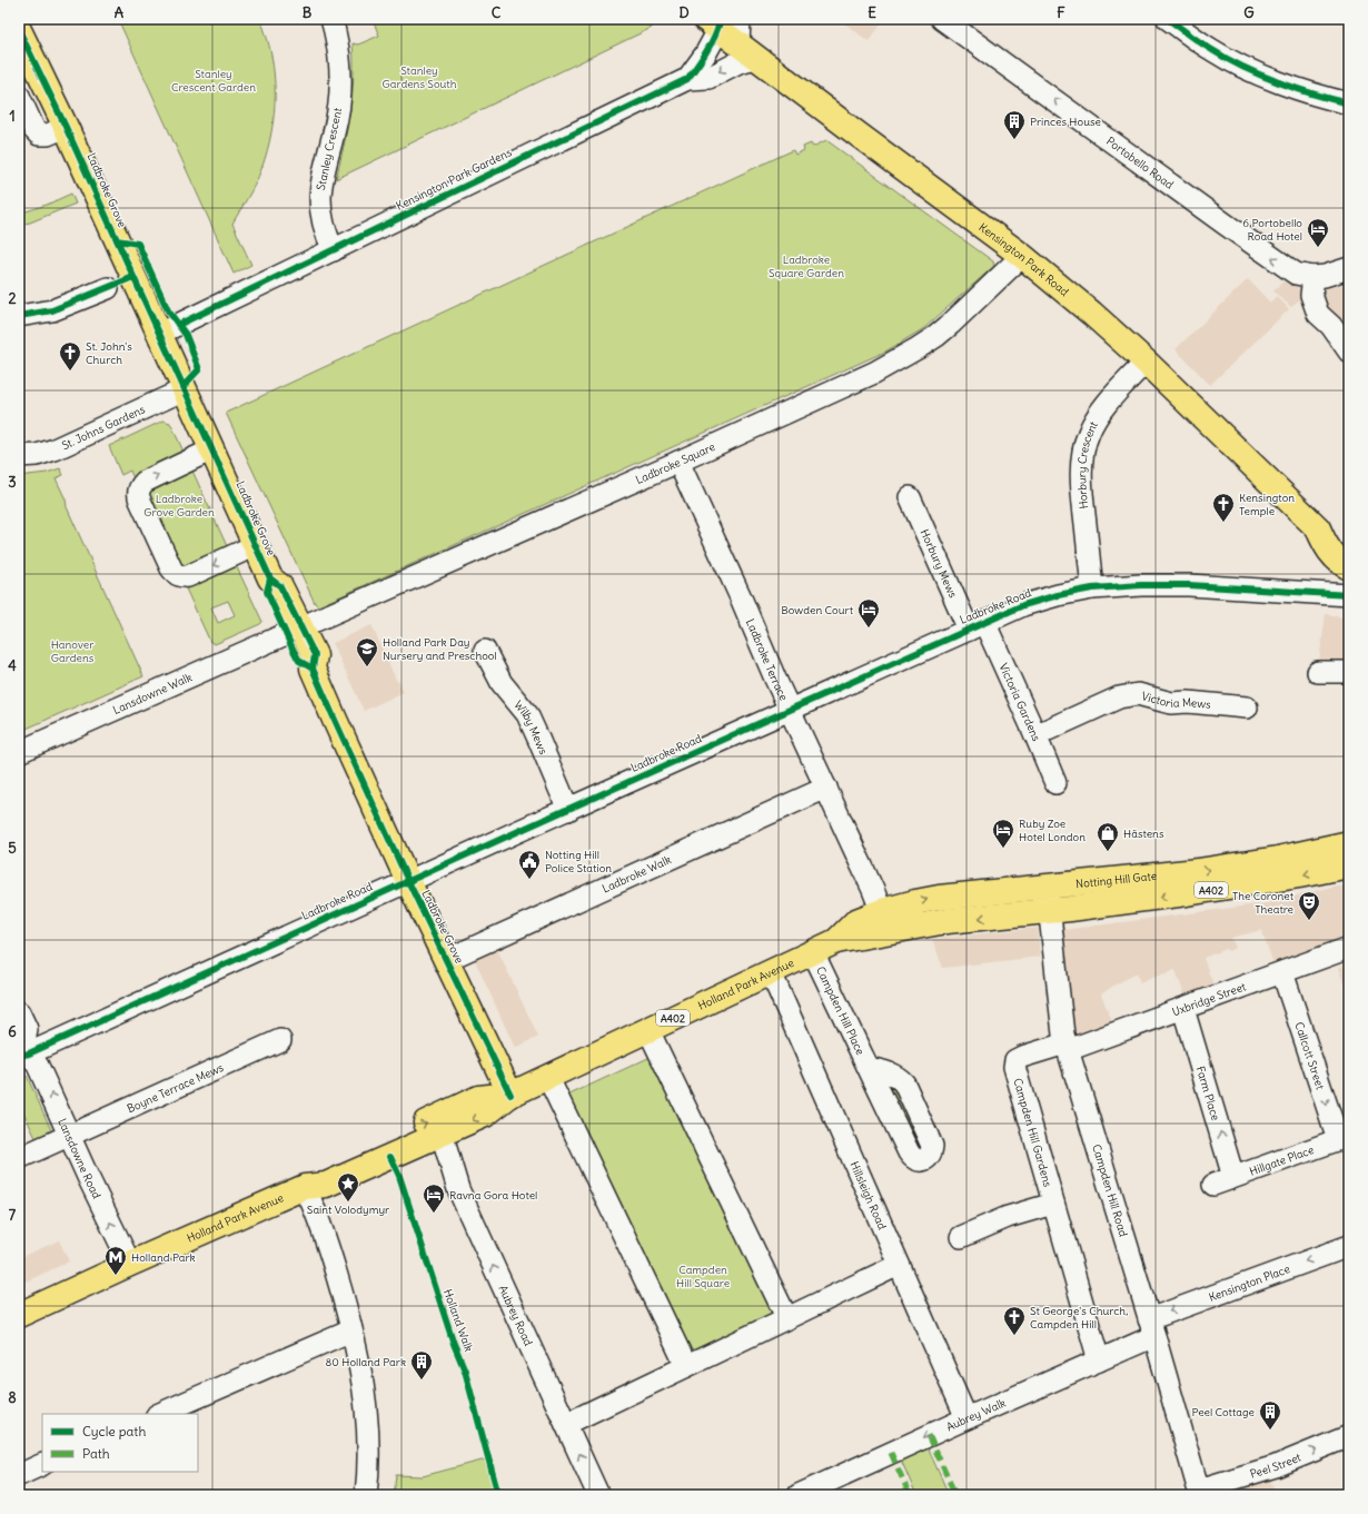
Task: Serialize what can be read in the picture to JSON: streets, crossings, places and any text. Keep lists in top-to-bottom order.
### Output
{
  "streets": {
    "main road": [
      "Ladbroke Grove",
      "Kensington Park Road",
      "Notting Hill Gate",
      "A402",
      "Holland Park Avenue"
    ],
    "street": [
      "Stanley Crescent",
      "Portobello Road",
      "Kensington Park Gardens",
      "St. Johns Gardens",
      "Ladbroke Square",
      "Horbury Crescent",
      "Horbury Mews",
      "Ladbroke Road",
      "Ladbroke Terrace",
      "Lansdowne Walk",
      "Victoria Mews",
      "Victoria Gardens",
      "Wilby Mews",
      "Ladbroke Walk",
      "Uxbridge Street",
      "Campden Hill Place",
      "Callcott Street",
      "Boyne Terrace Mews",
      "Farm Place",
      "Campden Hill Gardens",
      "Lansdowne Road",
      "Hillgate Place",
      "Campden Hill Road",
      "Hillsleigh Road",
      "Kensington Place",
      "Aubrey Road",
      "Aubrey Walk",
      "Peel Street"
    ],
    "cycle path": ["Holland Walk"]
  },
  "crossings": [
    ["Stanley Crescent", "Kensington Park Gardens"],
    ["Kensington Park Gardens", "Ladbroke Grove"],
    ["Kensington Park Gardens", "Kensington Park Road"],
    ["Ladbroke Grove", "St. Johns Gardens"],
    ["Ladbroke Grove", "Ladbroke Square"],
    ["Ladbroke Grove", "Ladbroke Road"],
    ["Ladbroke Grove", "Lansdowne Walk"],
    ["Ladbroke Grove", "Ladbroke Walk"],
    ["Ladbroke Grove", "Holland Park Avenue"],
    ["Kensington Park Road", "Ladbroke Square"],
    ["Kensington Park Road", "Horbury Crescent"],
    ["Ladbroke Square", "Ladbroke Terrace"],
    ["Ladbroke Square", "Lansdowne Walk"],
    ["Horbury Crescent", "Ladbroke Road"],
    ["Horbury Mews", "Ladbroke Road"],
    ["Horbury Mews", "Victoria Gardens"],
    ["Ladbroke Road", "Ladbroke Terrace"],
    ["Ladbroke Road", "Victoria Gardens"],
    ["Ladbroke Road", "Wilby Mews"],
    ["Ladbroke Road", "Lansdowne Road"],
    ["Ladbroke Terrace", "Ladbroke Walk"],
    ["Ladbroke Terrace", "Notting Hill Gate"],
    ["Ladbroke Terrace", "Holland Park Avenue"],
    ["Victoria Mews", "Victoria Gardens"],
    ["Notting Hill Gate", "Holland Park Avenue"],
    ["Notting Hill Gate", "Campden Hill Road"],
    ["Holland Park Avenue", "Campden Hill Place"],
    ["Holland Park Avenue", "Lansdowne Road"],
    ["Holland Park Avenue", "Hillsleigh Road"],
    ["Holland Park Avenue", "Aubrey Road"],
    ["Uxbridge Street", "Callcott Street"],
    ["Uxbridge Street", "Farm Place"],
    ["Uxbridge Street", "Campden Hill Gardens"],
    ["Uxbridge Street", "Campden Hill Road"],
    ["Callcott Street", "Hillgate Place"],
    ["Boyne Terrace Mews", "Lansdowne Road"],
    ["Farm Place", "Hillgate Place"],
    ["Campden Hill Gardens", "Campden Hill Road"],
    ["Campden Hill Gardens", "Aubrey Walk"],
    ["Campden Hill Road", "Kensington Place"],
    ["Campden Hill Road", "Aubrey Walk"],
    ["Campden Hill Road", "Peel Street"],
    ["Hillsleigh Road", "Aubrey Walk"],
    ["Kensington Place", "Aubrey Walk"]
  ],
  "one_way": [
    "Callcott Street",
    "Farm Place",
    "Lansdowne Road",
    "Kensington Place",
    "Peel Street"
  ],
  "parks": [
    "Stanley Gardens South",
    "Stanley Crescent Garden",
    "Ladbroke Square Garden",
    "Ladbroke Grove Garden",
    "Hanover Gardens",
    "Campden Hill Square"
  ],
  "places": {
    "building": ["Princes House", "80 Holland Park", "Peel Cottage"],
    "hotel": [
      "6 Portobello Road Hotel",
      "Bowden Court",
      "Ruby Zoe Hotel London",
      "Ravna Gora Hotel"
    ],
    "church": ["St. John's Church", "Kensington Temple", "St George's Church, Campden Hill"],
    "school or university": ["Holland Park Day Nursery and Preschool"],
    "shop": ["Hästens"],
    "public building": ["Notting Hill Police Station"],
    "theatre": ["The Coronet Theatre"],
    "place": ["Saint Volodymyr"],
    "metro station": ["Holland Park"]
  },
  "legend": ["Cycle path", "Path"],
  "grid": {
    "columns": [
      "A",
      "B",
      "C",
      "D",
      "E",
      "F",
      "G"
    ],
    "rows": [
      "1",
      "2",
      "3",
      "4",
      "5",
      "6",
      "7",
      "8"
    ]
  }
}
